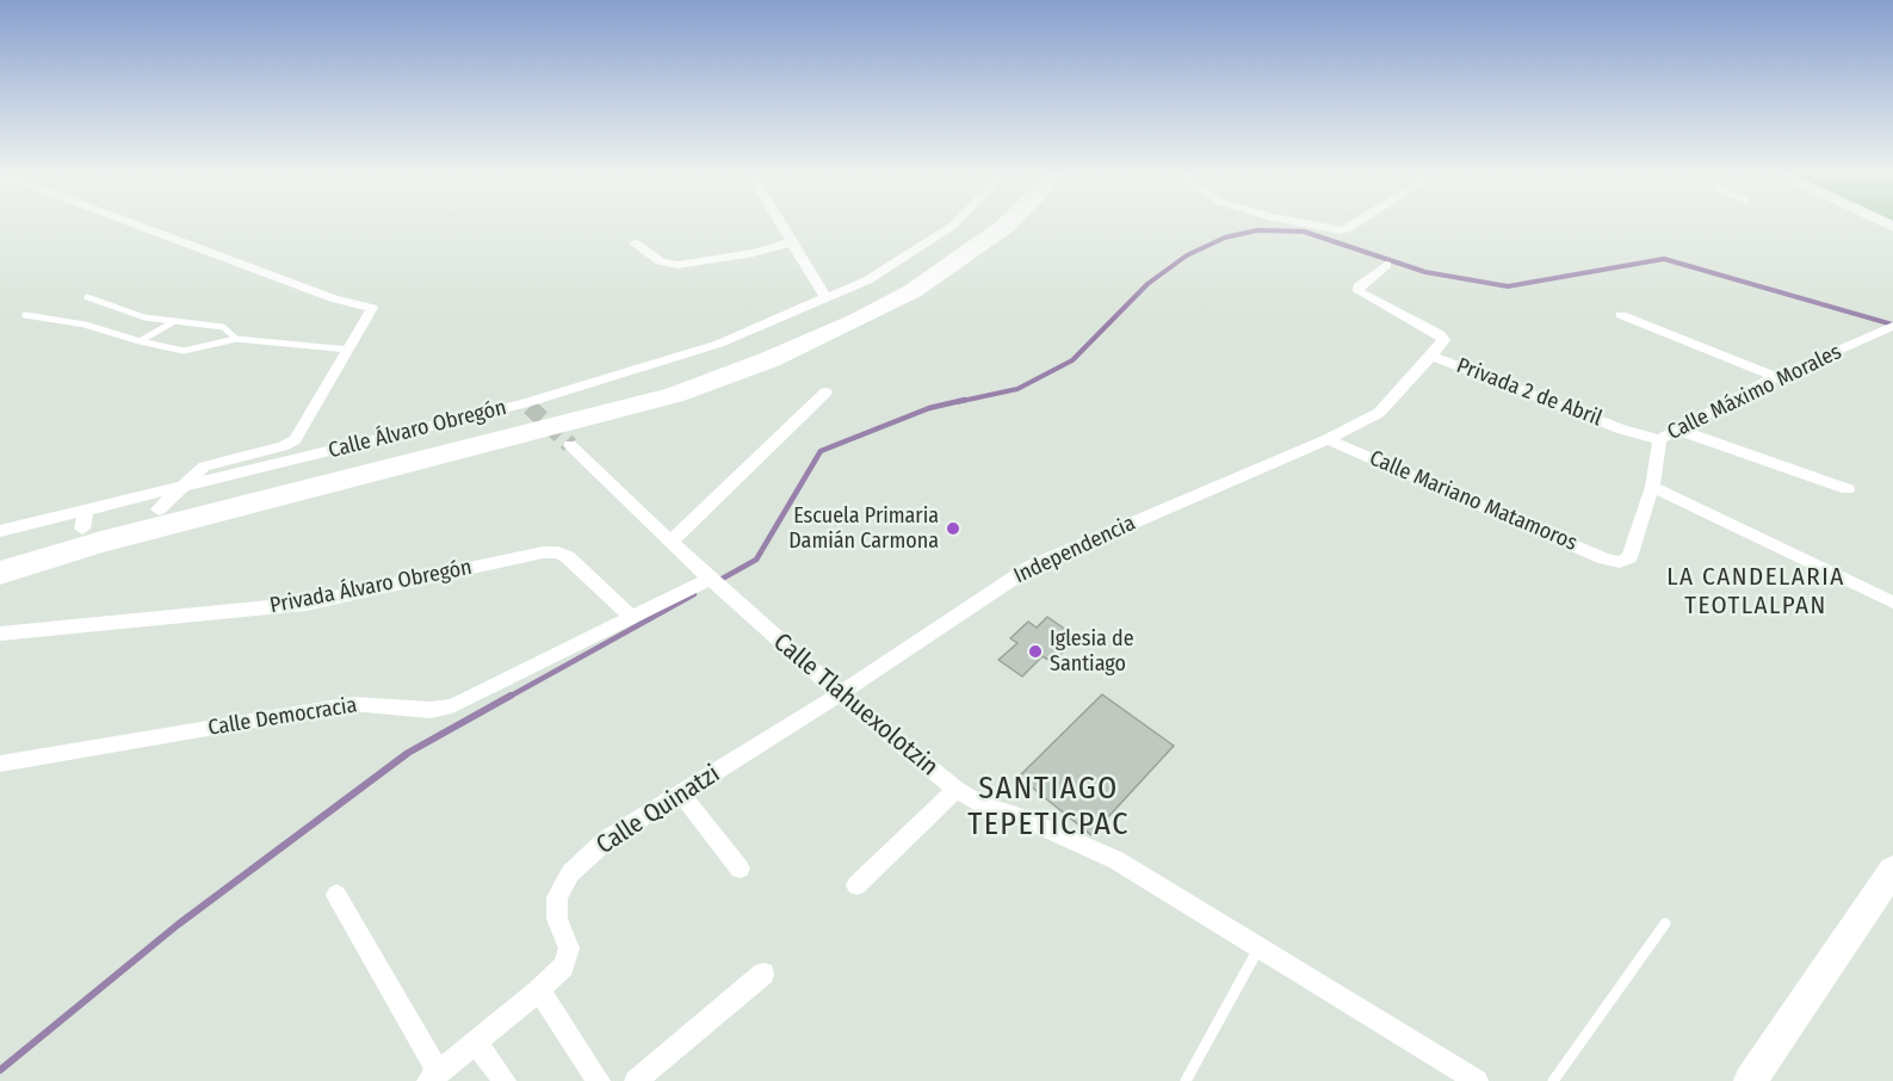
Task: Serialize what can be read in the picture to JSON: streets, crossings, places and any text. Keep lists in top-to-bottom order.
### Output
{
  "streets": {
    "street": [
      "Privada 2 de Abril",
      "Calle Máximo Morales",
      "Calle Álvaro Obregón",
      "Calle Mariano Matamoros",
      "Independencia",
      "Privada Álvaro Obregón",
      "Calle Tlahuexolotzin",
      "Calle Democracia",
      "Calle Quinatzi"
    ]
  },
  "crossings": [
    ["Privada 2 de Abril", "Calle Máximo Morales"],
    ["Privada 2 de Abril", "Independencia"],
    ["Calle Máximo Morales", "Calle Mariano Matamoros"],
    ["Calle Mariano Matamoros", "Independencia"],
    ["Independencia", "Calle Tlahuexolotzin"],
    ["Independencia", "Calle Quinatzi"],
    ["Privada Álvaro Obregón", "Calle Democracia"],
    ["Calle Tlahuexolotzin", "Calle Democracia"],
    ["Calle Tlahuexolotzin", "Calle Quinatzi"]
  ],
  "districts": ["LA CANDELARIA TEOTLALPAN", "SANTIAGO TEPETICPAC"],
  "places": ["Escuela Primaria Damián Carmona", "Iglesia de Santiago"]
}
